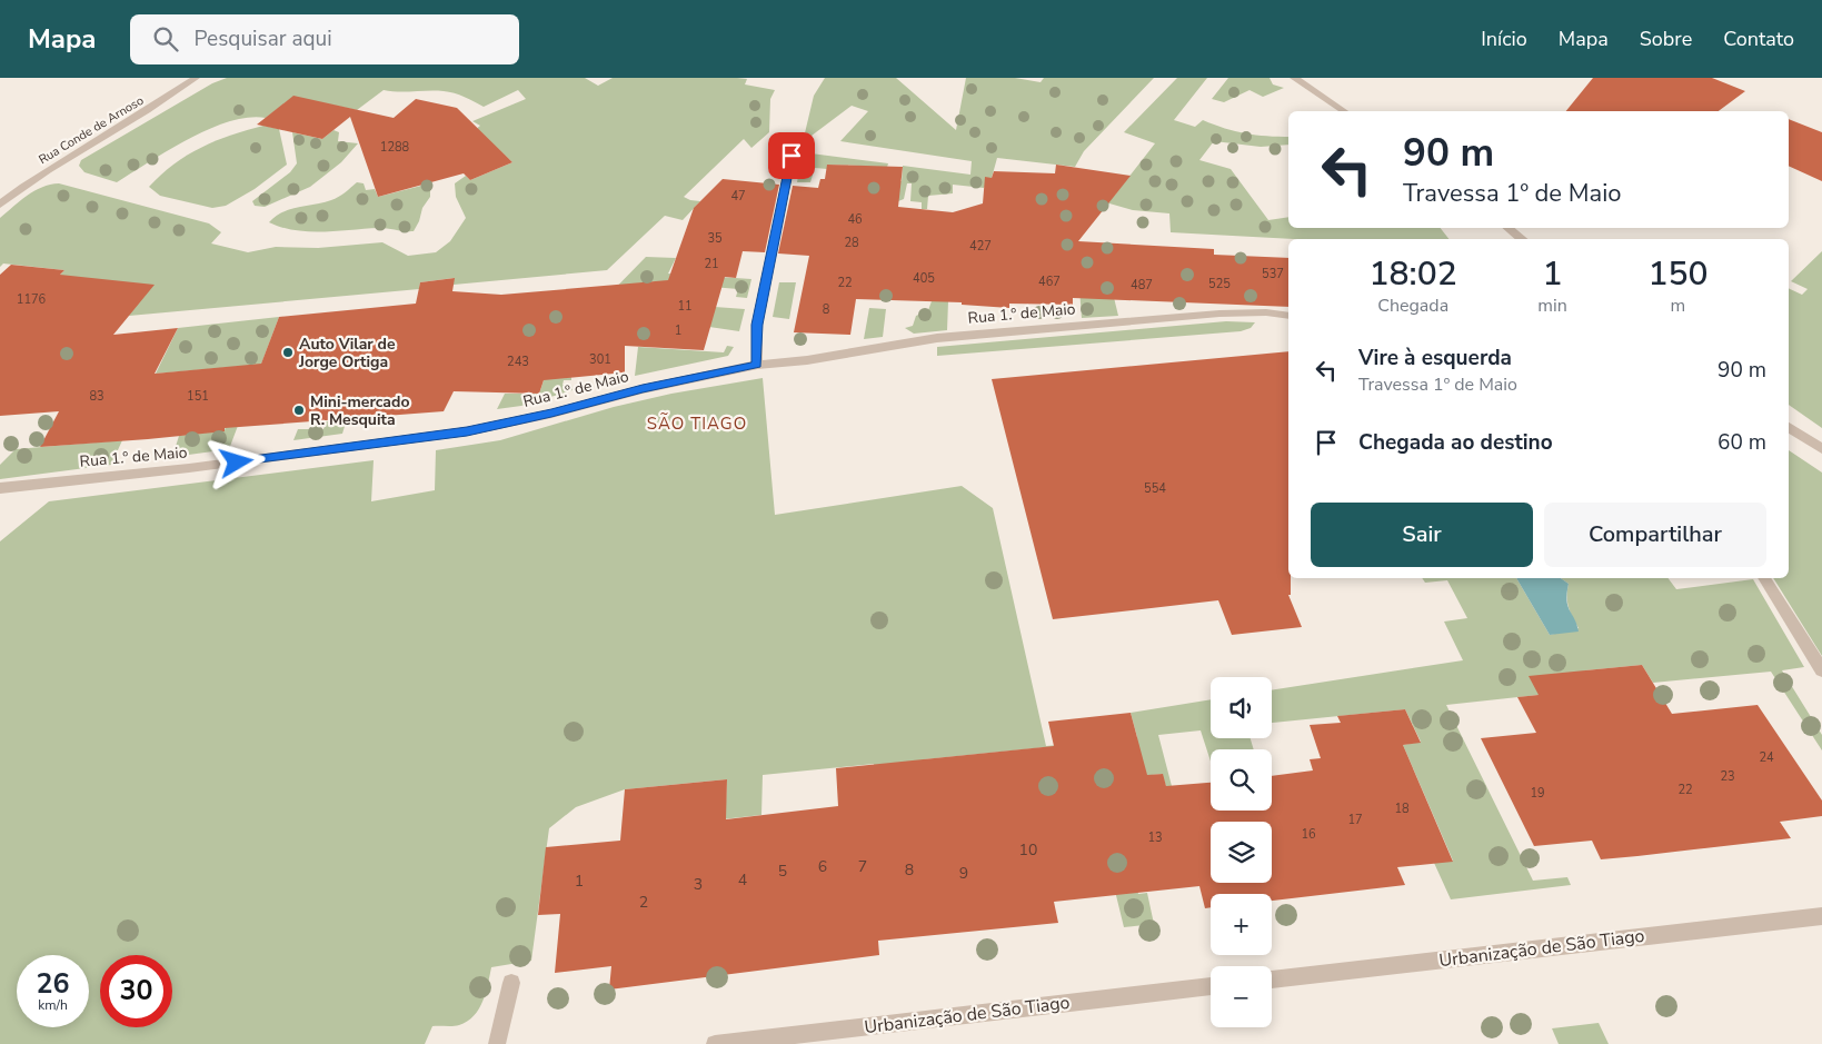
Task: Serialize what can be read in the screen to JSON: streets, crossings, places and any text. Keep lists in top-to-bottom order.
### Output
{
  "streets": {
    "street": ["Rua Conde de Arnoso", "Rua 1.º de Maio", "Urbanização de São Tiago"]
  },
  "districts": ["SÃO TIAGO"],
  "places": ["Auto Vilar de Jorge Ortiga", "Mini-mercado R. Mesquita"],
  "house_numbers": [
    "1288",
    "47",
    "46",
    "35",
    "28",
    "427",
    "21",
    "537",
    "405",
    "467",
    "22",
    "525",
    "487",
    "1176",
    "11",
    "8",
    "1",
    "301",
    "243",
    "83",
    "151",
    "554",
    "24",
    "23",
    "22",
    "19",
    "18",
    "17",
    "16",
    "13",
    "10",
    "6",
    "7",
    "8",
    "5",
    "9",
    "4",
    "1",
    "3",
    "2"
  ],
  "page": {
    "header": "Mapa",
    "search": "Pesquisar aqui",
    "nav": [
      "Início",
      "Mapa",
      "Sobre",
      "Contato"
    ],
    "turn": ["90 m", "Travessa 1º de Maio"],
    "eta": [
      "18:02",
      "Chegada",
      "1",
      "min",
      "150",
      "m"
    ],
    "list": [
      {
        "name": "Vire à esquerda",
        "note": "Travessa 1º de Maio",
        "value": "90 m"
      },
      {
        "name": "Chegada ao destino",
        "value": "60 m"
      }
    ],
    "buttons": ["Sair", "Compartilhar"],
    "map_buttons": ["+", "−"],
    "speed": "26 km/h",
    "limit": "30"
  }
}
